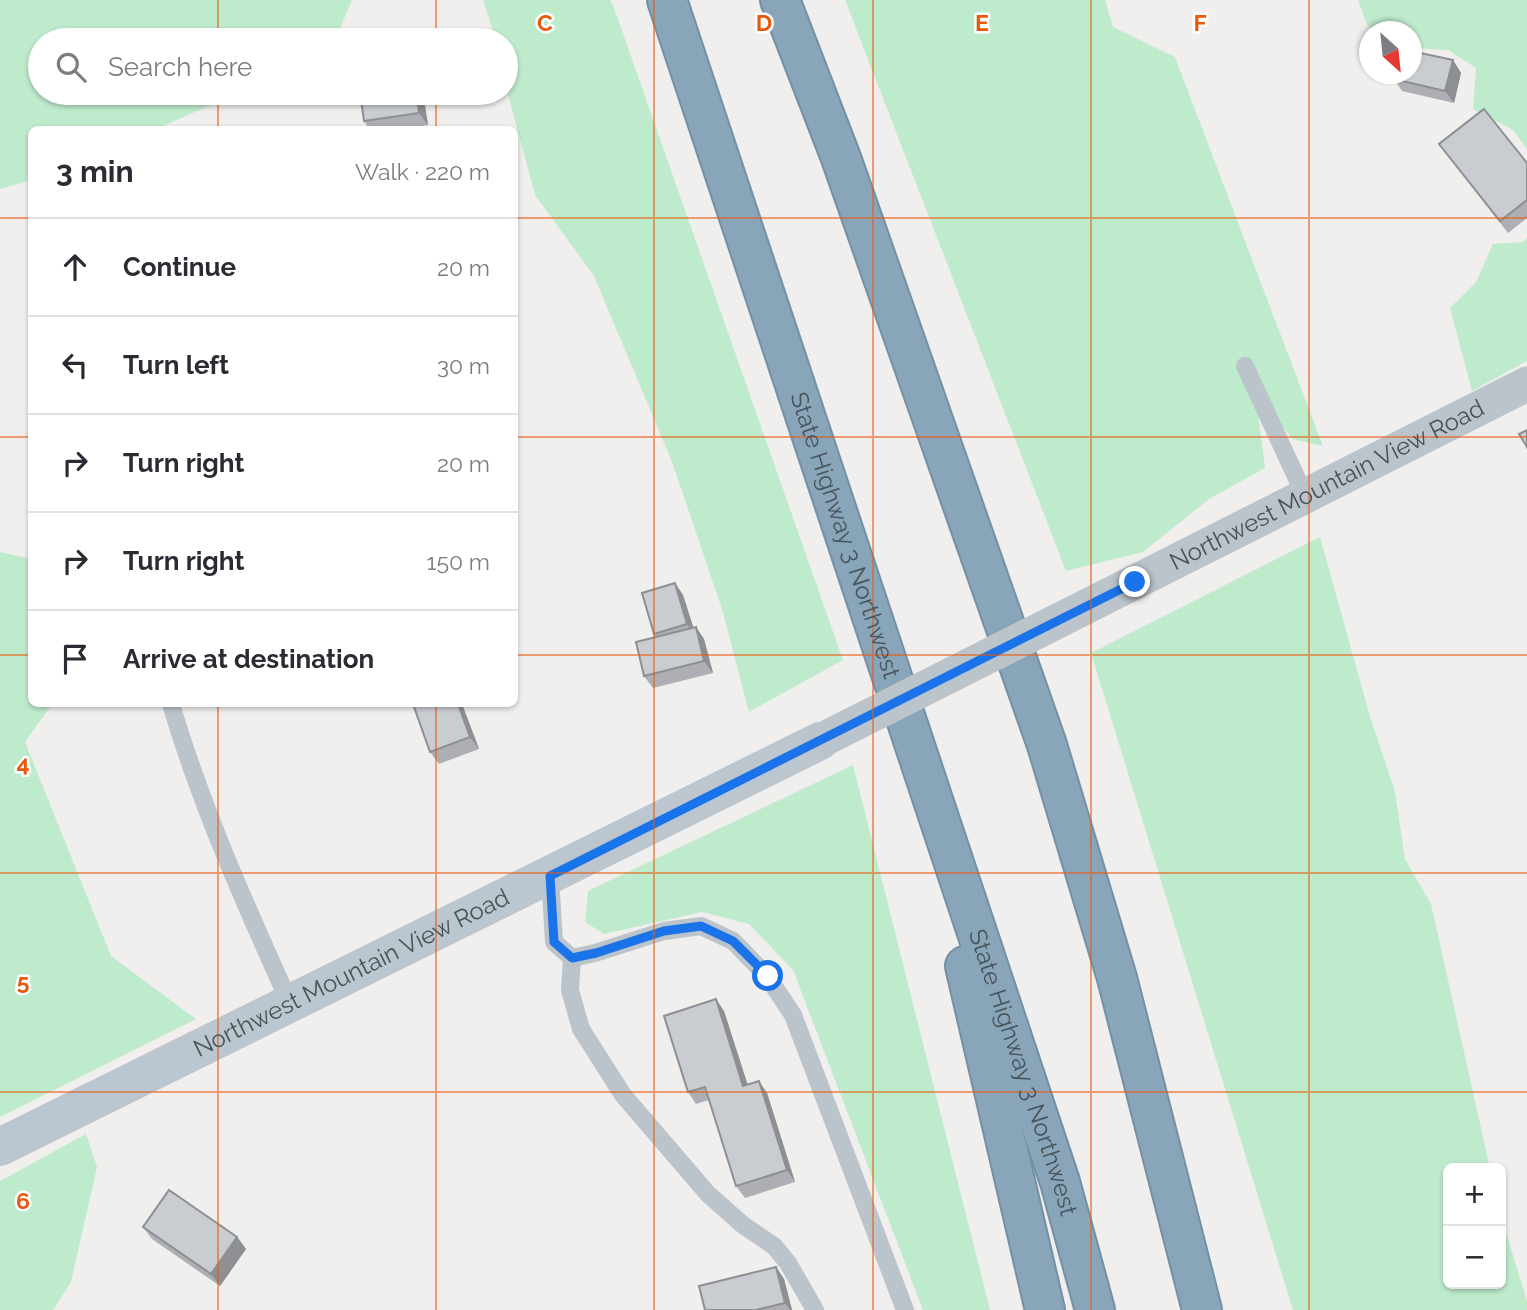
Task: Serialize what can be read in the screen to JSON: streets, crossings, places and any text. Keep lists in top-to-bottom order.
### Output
{
  "streets": {
    "highway": ["State Highway 3 Northwest"],
    "street": ["Northwest Mountain View Road"]
  },
  "north": "bottom right",
  "page": {
    "search": "Search here",
    "heading": ["3 min", "Walk · 220 m"],
    "list": [
      ["Continue", "20 m"],
      ["Turn left", "30 m"],
      ["Turn right", "20 m"],
      ["Turn right", "150 m"],
      "Arrive at destination"
    ],
    "map_buttons": ["+", "−"]
  },
  "grid": {
    "columns": [
      "C",
      "D",
      "E",
      "F"
    ],
    "rows": ["4", "5", "6"]
  }
}
